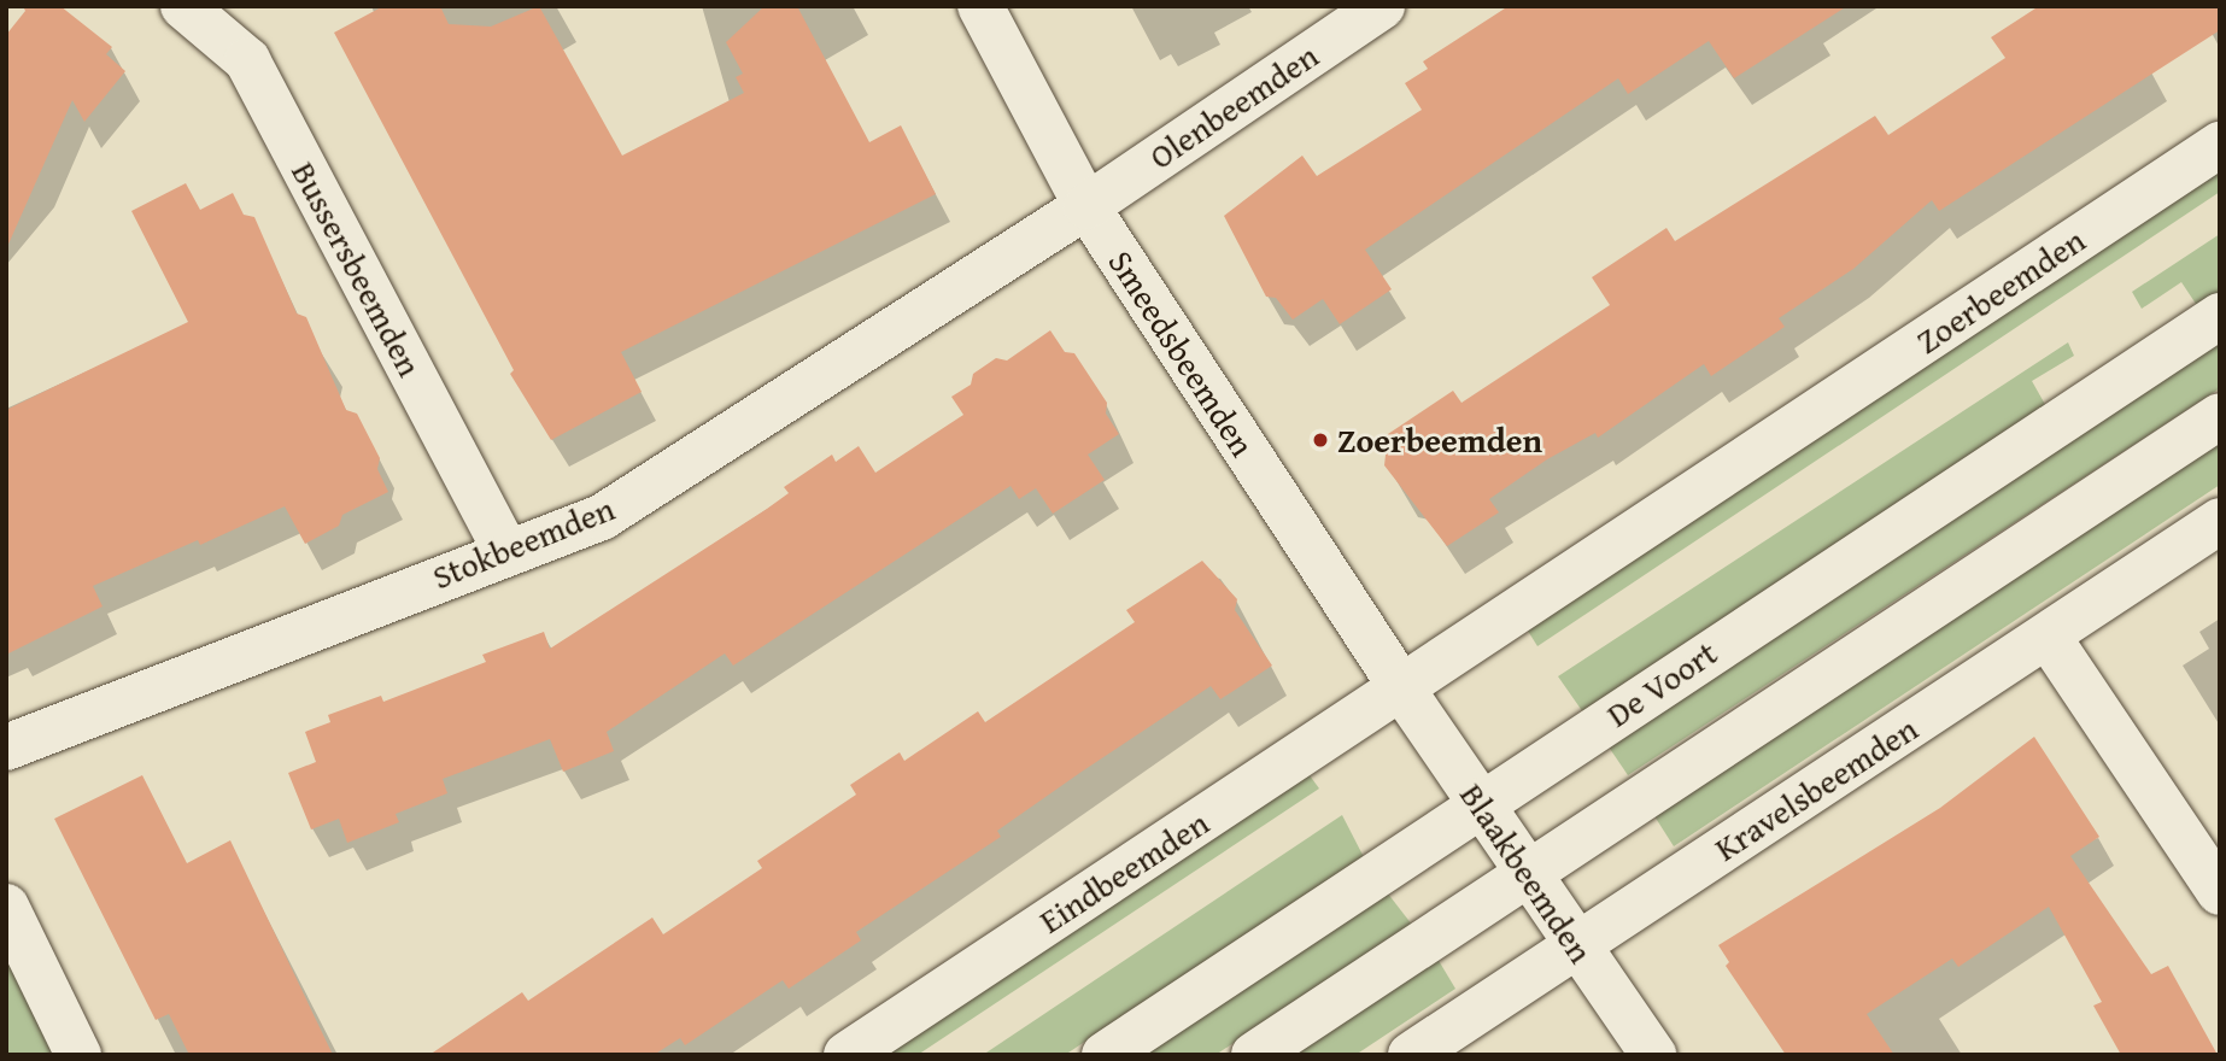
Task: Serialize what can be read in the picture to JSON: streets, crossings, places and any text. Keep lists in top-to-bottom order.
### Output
{
  "streets": {
    "street": [
      "Olenbeemden",
      "Bussersbeemden",
      "Zoerbeemden",
      "Smeedsbeemden",
      "Stokbeemden",
      "De Voort",
      "Kravelsbeemden",
      "Eindbeemden",
      "Blaakbeemden"
    ]
  },
  "crossings": [
    ["Olenbeemden", "Smeedsbeemden"],
    ["Olenbeemden", "Stokbeemden"],
    ["Bussersbeemden", "Stokbeemden"],
    ["Zoerbeemden", "Smeedsbeemden"],
    ["Zoerbeemden", "Eindbeemden"],
    ["Zoerbeemden", "Blaakbeemden"],
    ["Smeedsbeemden", "Stokbeemden"],
    ["Smeedsbeemden", "Eindbeemden"],
    ["Smeedsbeemden", "Blaakbeemden"],
    ["De Voort", "Blaakbeemden"],
    ["Kravelsbeemden", "Blaakbeemden"],
    ["Eindbeemden", "Blaakbeemden"]
  ],
  "places": ["Zoerbeemden"]
}
